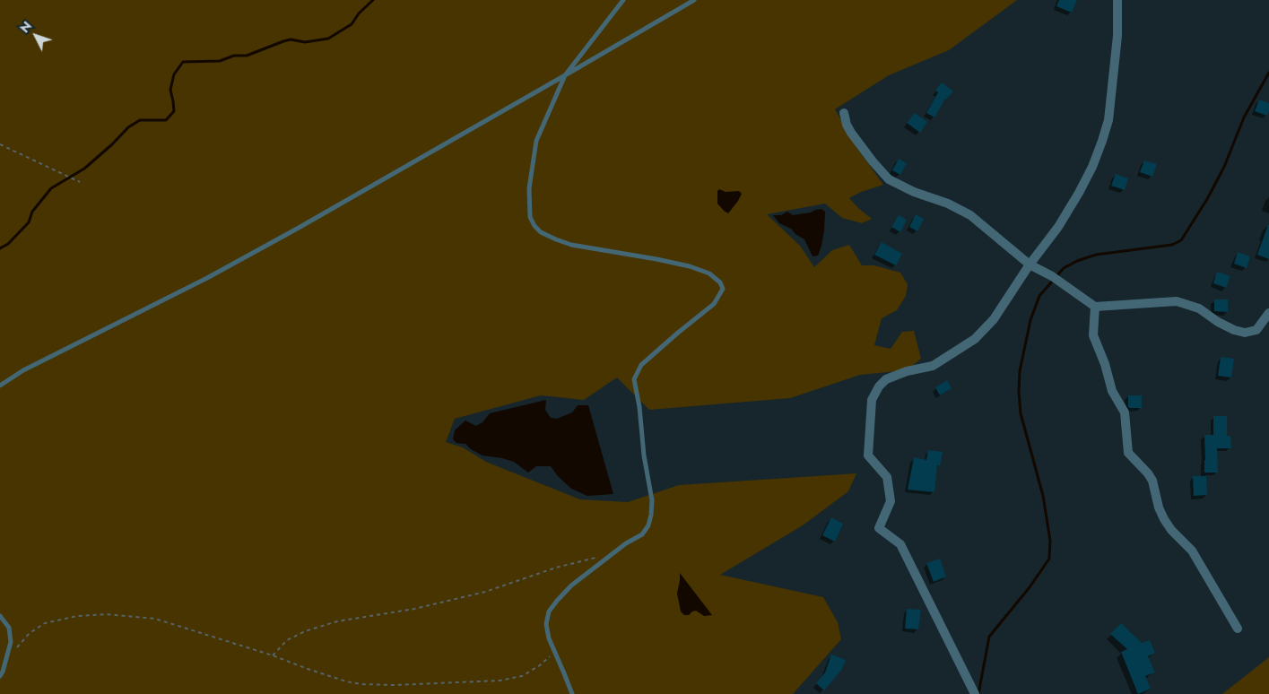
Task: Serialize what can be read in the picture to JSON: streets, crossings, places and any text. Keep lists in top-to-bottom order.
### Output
{
  "north": "top left"
}
